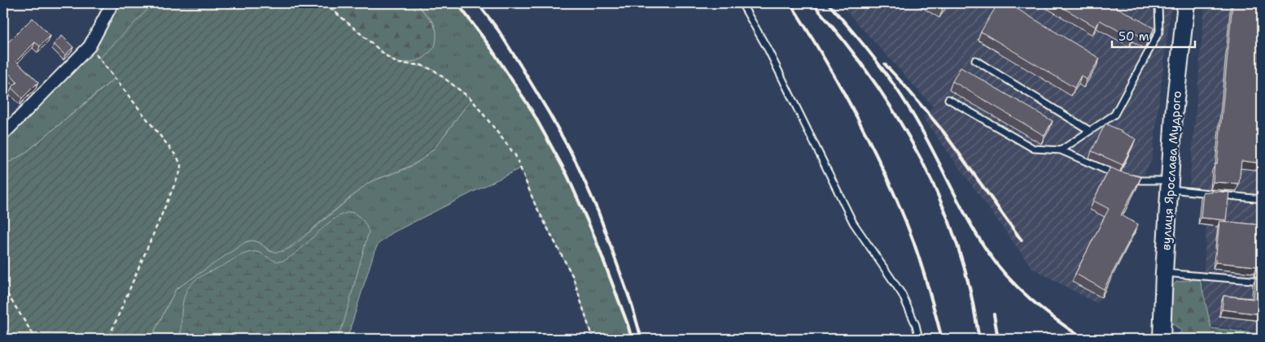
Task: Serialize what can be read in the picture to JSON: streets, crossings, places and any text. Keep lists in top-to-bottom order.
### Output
{
  "streets": {
    "street": ["вулиця Ярослава Мудрого"]
  },
  "scale_bar": "50 m"
}
